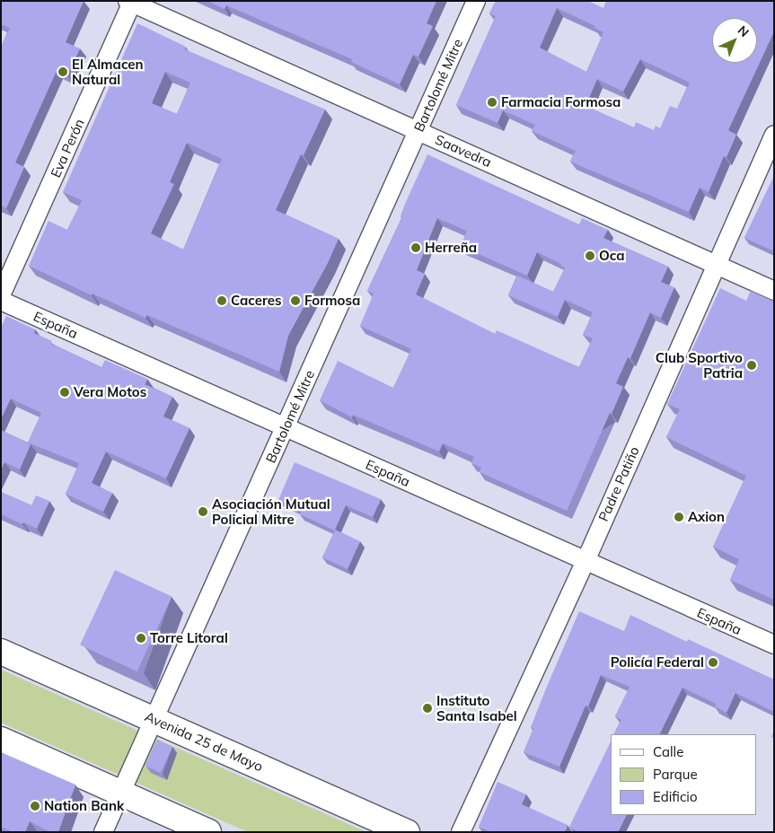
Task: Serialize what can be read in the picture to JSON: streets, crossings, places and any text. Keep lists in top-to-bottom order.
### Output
{
  "streets": {
    "main road": ["Avenida 25 de Mayo"],
    "street": [
      "Bartolomé Mitre",
      "Eva Perón",
      "Saavedra",
      "España",
      "Padre Patiño"
    ]
  },
  "crossings": [
    ["Bartolomé Mitre", "Saavedra"],
    ["Bartolomé Mitre", "España"],
    ["Bartolomé Mitre", "Avenida 25 de Mayo"],
    ["Eva Perón", "Saavedra"],
    ["Saavedra", "Padre Patiño"],
    ["España", "Padre Patiño"]
  ],
  "places": [
    "El Almacen Natural",
    "Farmacia Formosa",
    "Herreña",
    "Oca",
    "Caceres",
    "Formosa",
    "Club Sportivo Patria",
    "Vera Motos",
    "Asociación Mutual Policial Mitre",
    "Axion",
    "Torre Litoral",
    "Policía Federal",
    "Instituto Santa Isabel",
    "Nation Bank"
  ],
  "legend": ["Calle", "Parque", "Edificio"],
  "north": "top right"
}
